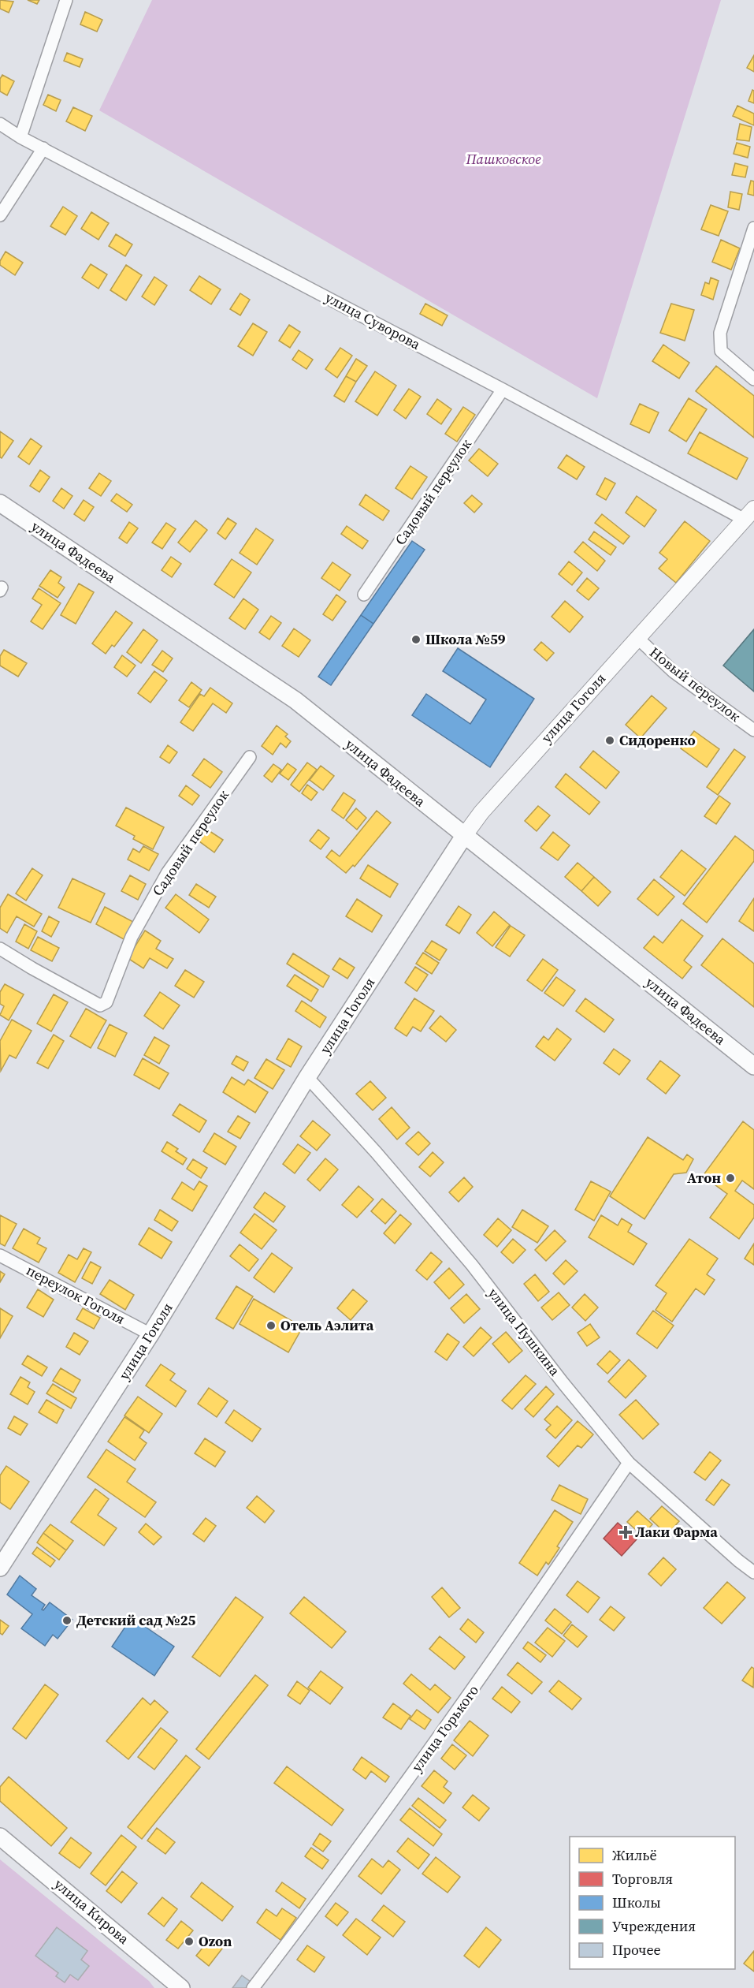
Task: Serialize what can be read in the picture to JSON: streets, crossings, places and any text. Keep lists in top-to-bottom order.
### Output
{
  "streets": {
    "main road": ["улица Фадеева", "улица Гоголя", "улица Кирова"],
    "street": [
      "улица Суворова",
      "Садовый переулок",
      "Новый переулок",
      "переулок Гоголя",
      "улица Пушкина",
      "улица Горького"
    ]
  },
  "crossings": [
    ["улица Суворова", "Садовый переулок"],
    ["улица Суворова", "улица Гоголя"],
    ["улица Фадеева", "улица Гоголя"],
    ["Новый переулок", "улица Гоголя"],
    ["улица Гоголя", "переулок Гоголя"],
    ["улица Гоголя", "улица Пушкина"],
    ["улица Пушкина", "улица Горького"]
  ],
  "parks": ["Пашковское"],
  "places": {
    "other": [
      "Школа №59",
      "Сидоренко",
      "Атон",
      "Отель Аэлита",
      "Детский сад №25",
      "Ozon"
    ],
    "health": ["Лаки Фарма"]
  },
  "legend": [
    "Жильё",
    "Торговля",
    "Школы",
    "Учреждения",
    "Прочее"
  ]
}
